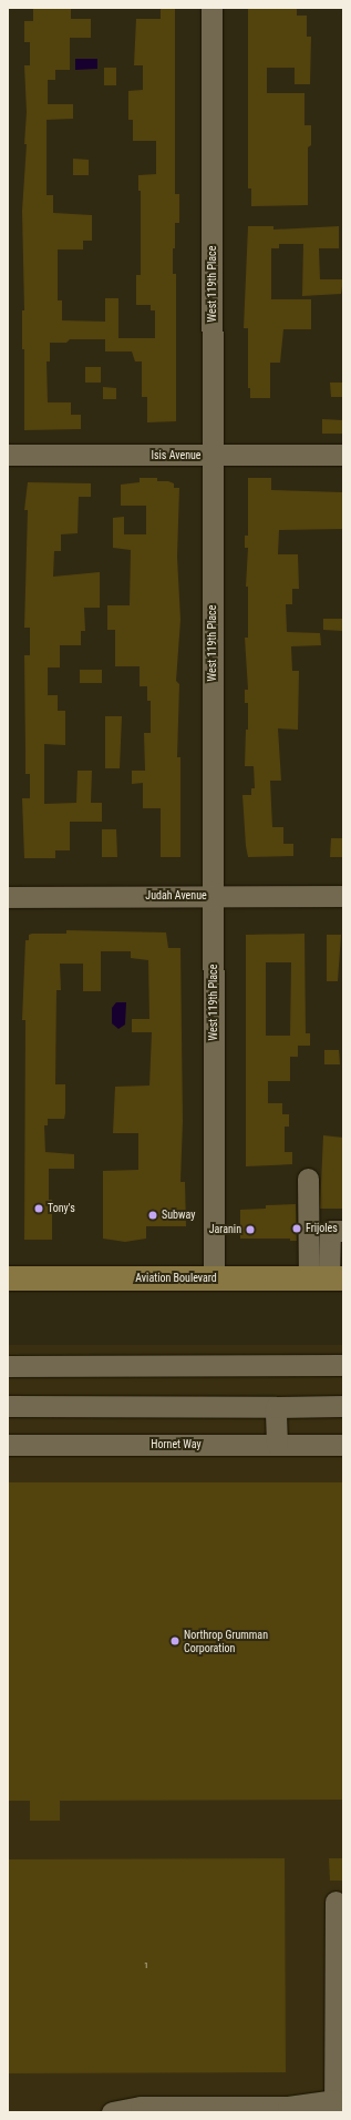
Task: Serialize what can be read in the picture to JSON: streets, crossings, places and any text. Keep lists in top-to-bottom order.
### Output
{
  "streets": {
    "main road": ["Aviation Boulevard"],
    "street": [
      "West 119th Place",
      "Isis Avenue",
      "Judah Avenue",
      "Hornet Way"
    ]
  },
  "crossings": [
    ["West 119th Place", "Isis Avenue"],
    ["West 119th Place", "Judah Avenue"],
    ["West 119th Place", "Aviation Boulevard"]
  ],
  "places": [
    "Tony's",
    "Subway",
    "Frijoles",
    "Jaranin",
    "Northrop Grumman Corporation"
  ],
  "house_numbers": ["1"]
}
